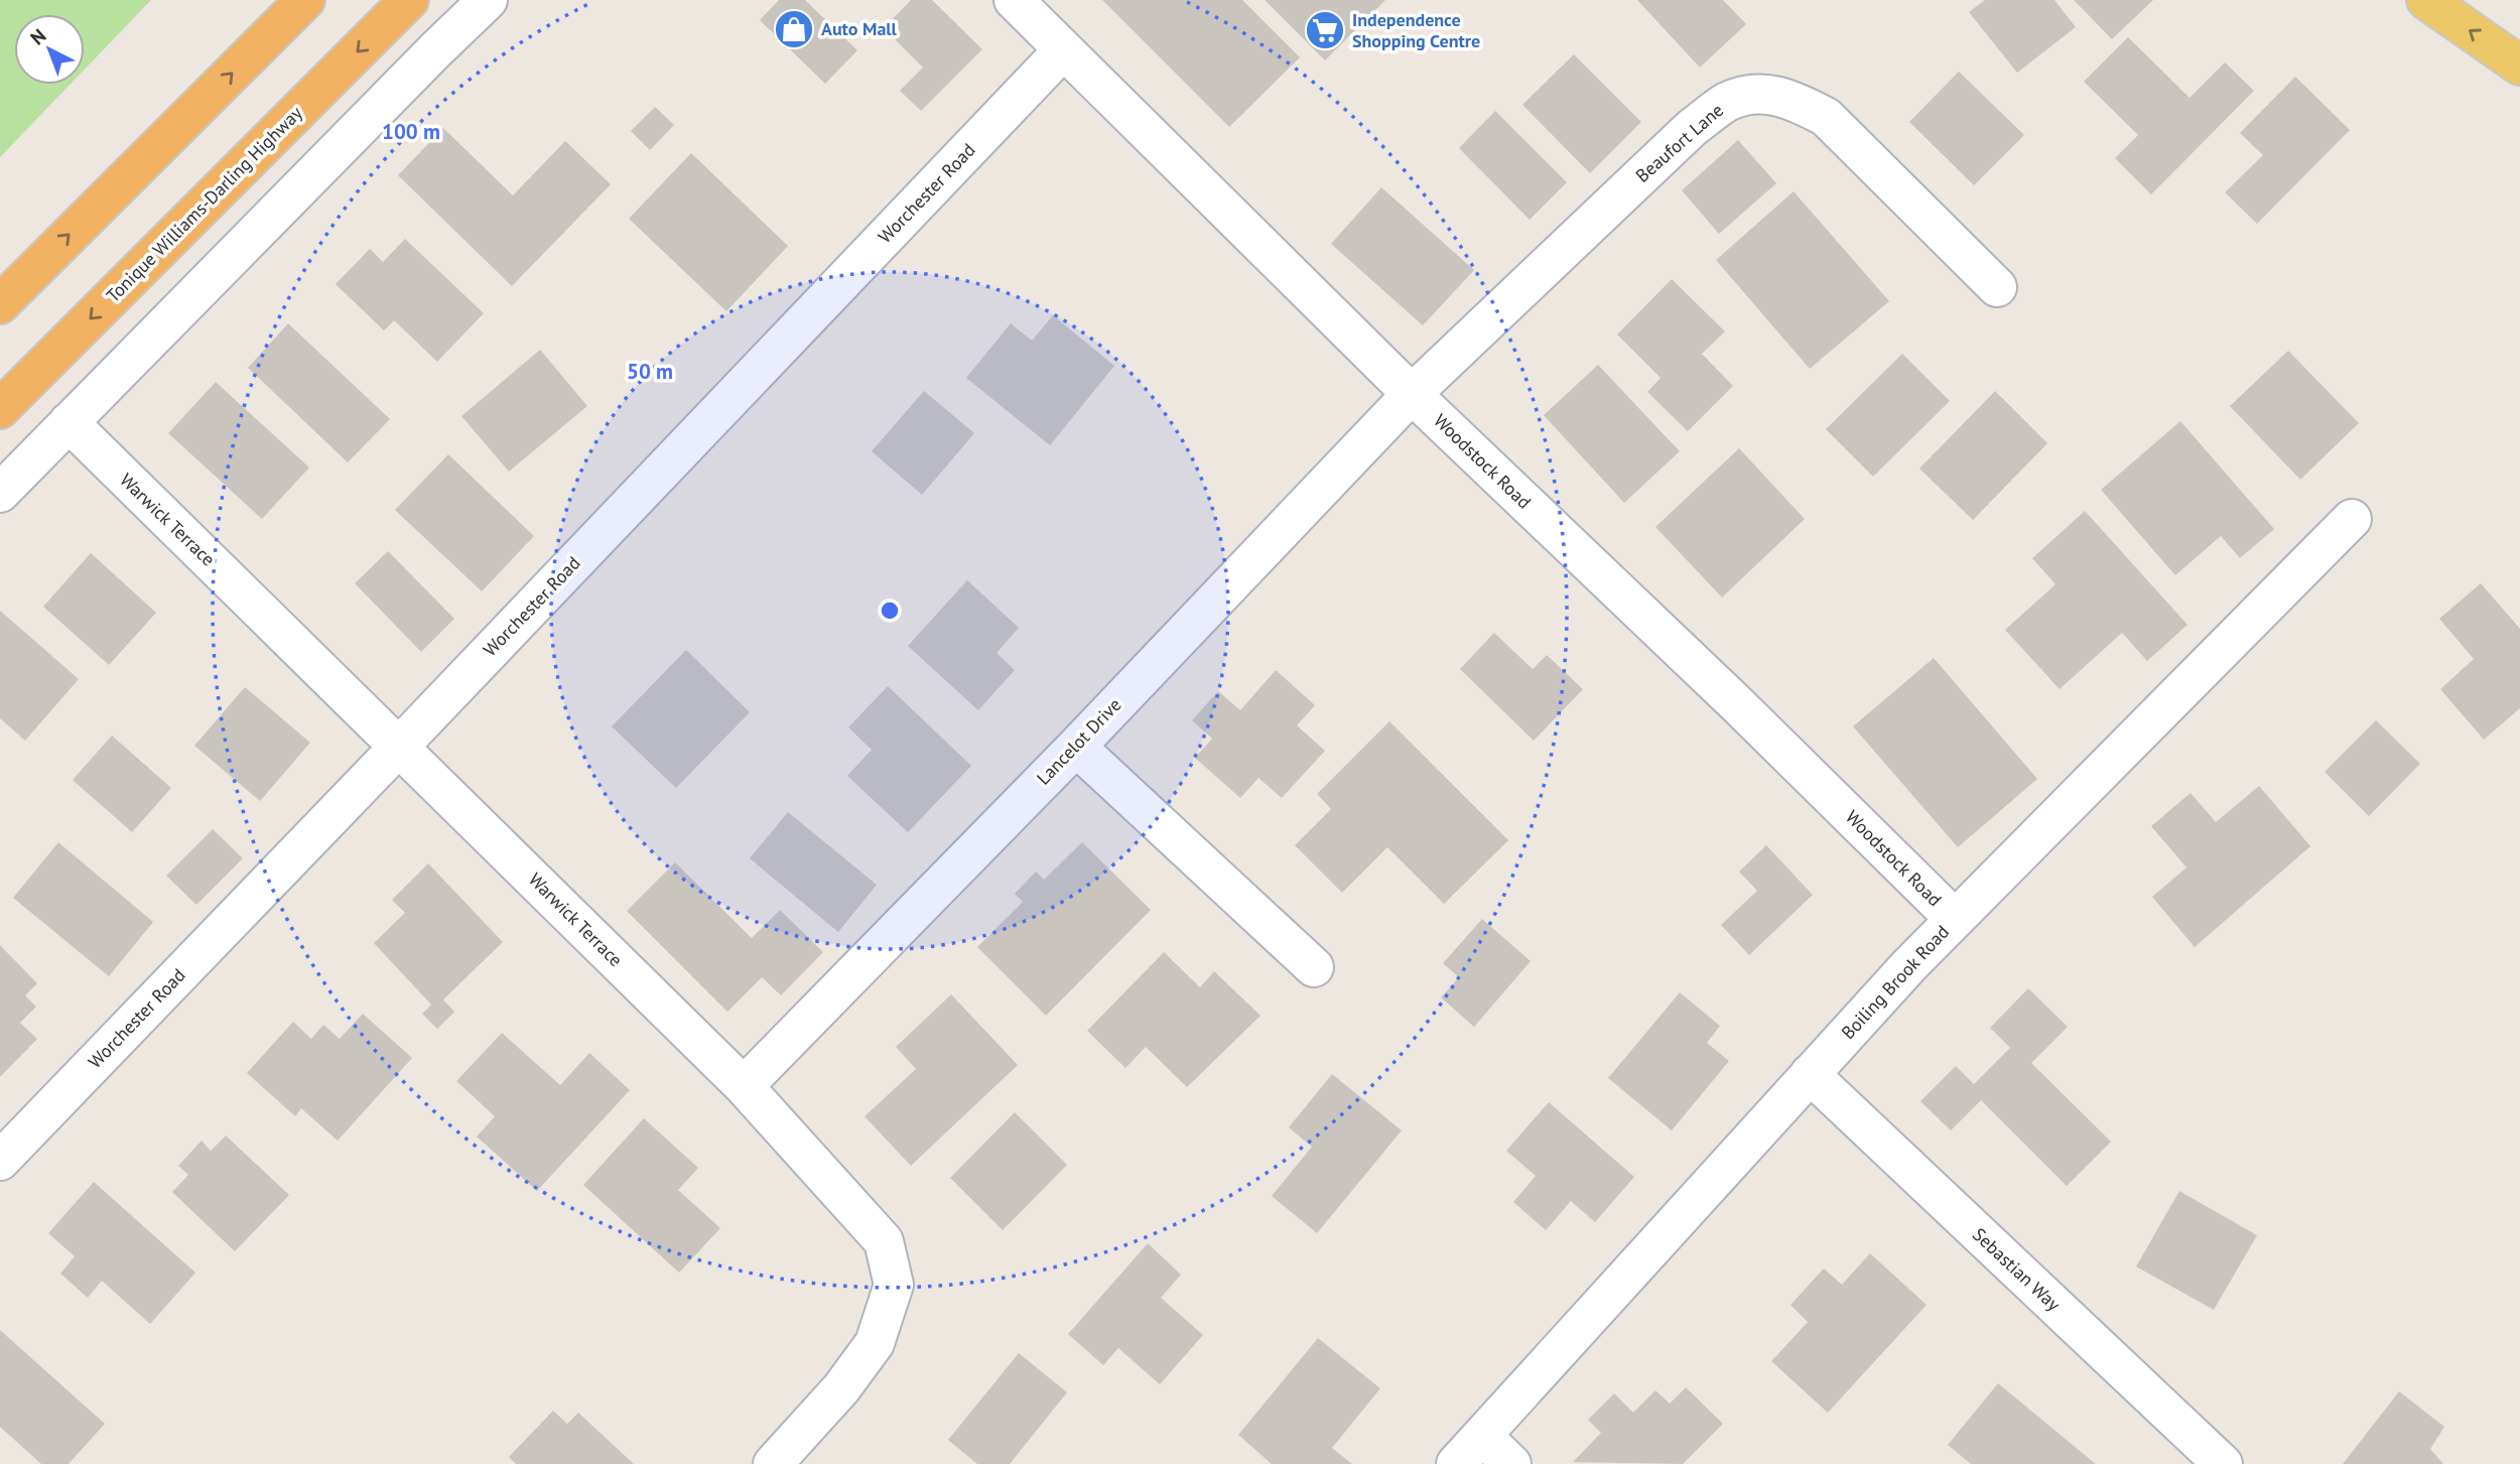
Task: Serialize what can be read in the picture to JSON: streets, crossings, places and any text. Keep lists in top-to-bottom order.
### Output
{
  "streets": {
    "highway": ["Tonique Williams-Darling Highway"],
    "street": [
      "Beaufort Lane",
      "Worchester Road",
      "Woodstock Road",
      "Warwick Terrace",
      "Lancelot Drive",
      "Boiling Brook Road",
      "Sebastian Way"
    ]
  },
  "crossings": [
    ["Beaufort Lane", "Woodstock Road"],
    ["Beaufort Lane", "Lancelot Drive"],
    ["Worchester Road", "Woodstock Road"],
    ["Worchester Road", "Warwick Terrace"],
    ["Woodstock Road", "Lancelot Drive"],
    ["Woodstock Road", "Boiling Brook Road"],
    ["Warwick Terrace", "Lancelot Drive"],
    ["Boiling Brook Road", "Sebastian Way"]
  ],
  "places": {
    "shop": ["Auto Mall"],
    "supermarket": ["Independence Shopping Centre"]
  },
  "north": "top left",
  "rings": ["100 m", "50 m"]
}
